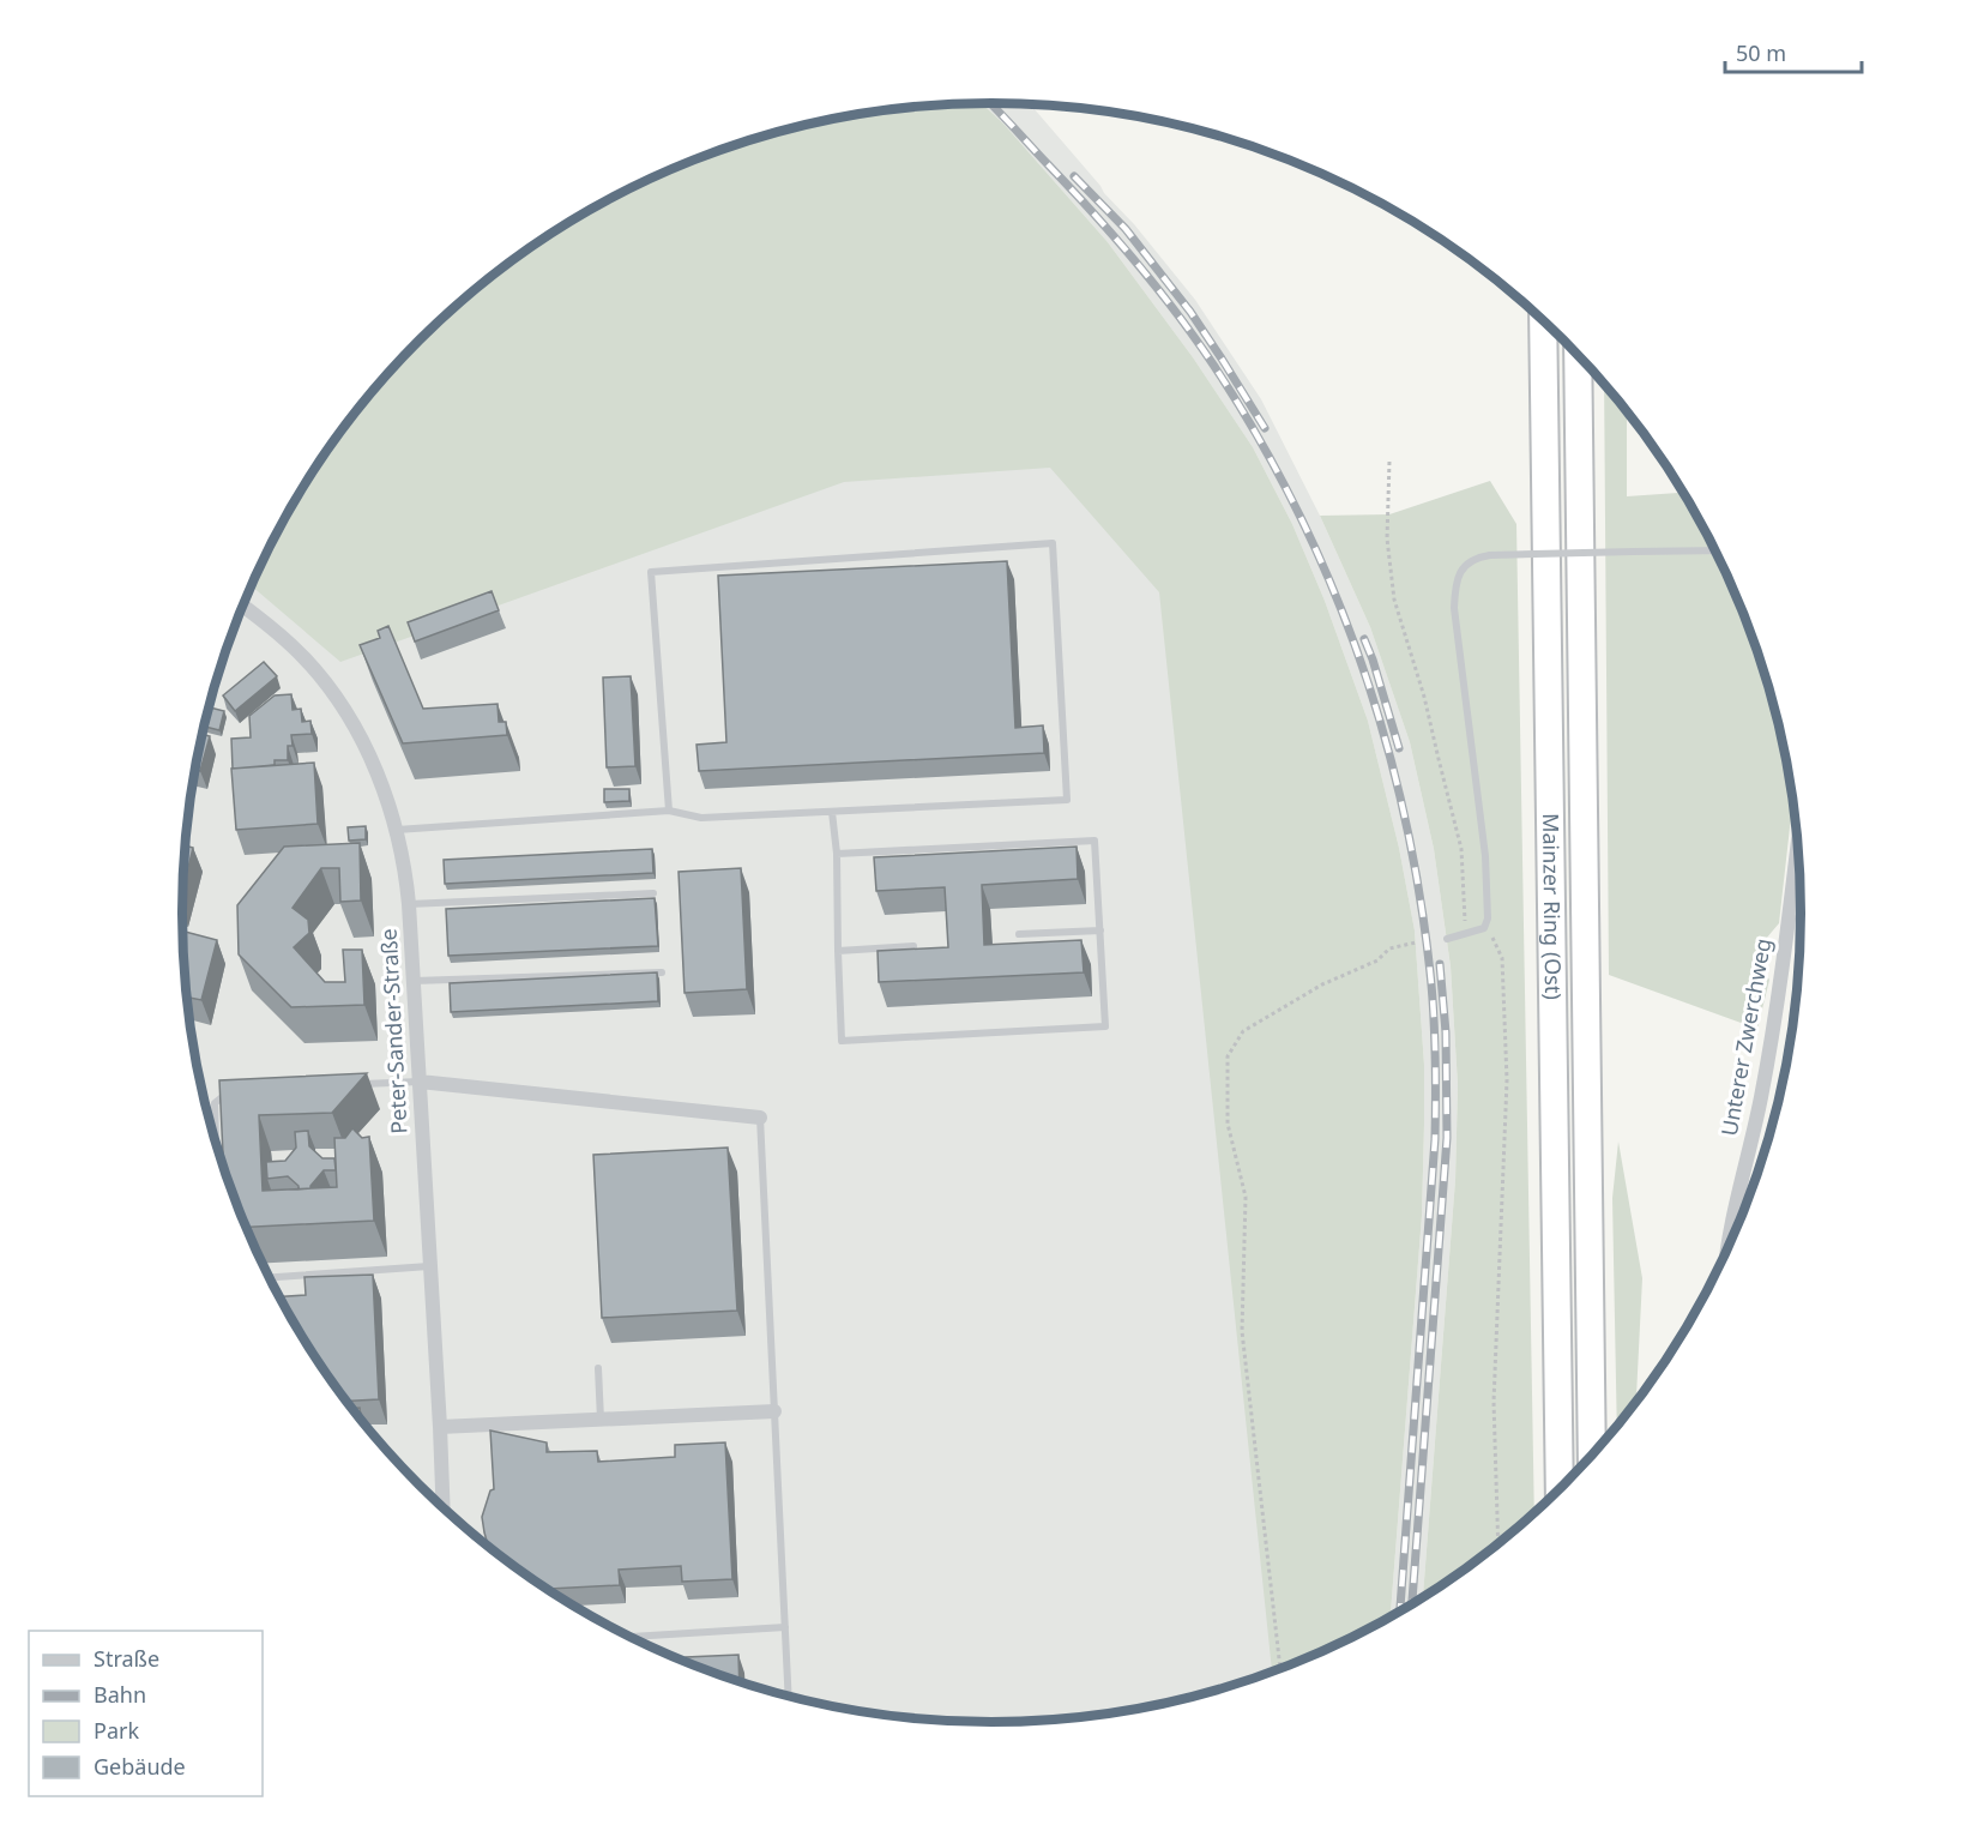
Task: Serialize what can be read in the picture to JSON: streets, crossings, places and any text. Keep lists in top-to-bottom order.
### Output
{
  "streets": {
    "highway": ["Mainzer Ring (Ost)"],
    "street": ["Peter-Sander-Straße", "Unterer Zwerchweg"]
  },
  "legend": [
    "Straße",
    "Bahn",
    "Park",
    "Gebäude"
  ],
  "scale_bar": "50 m"
}
